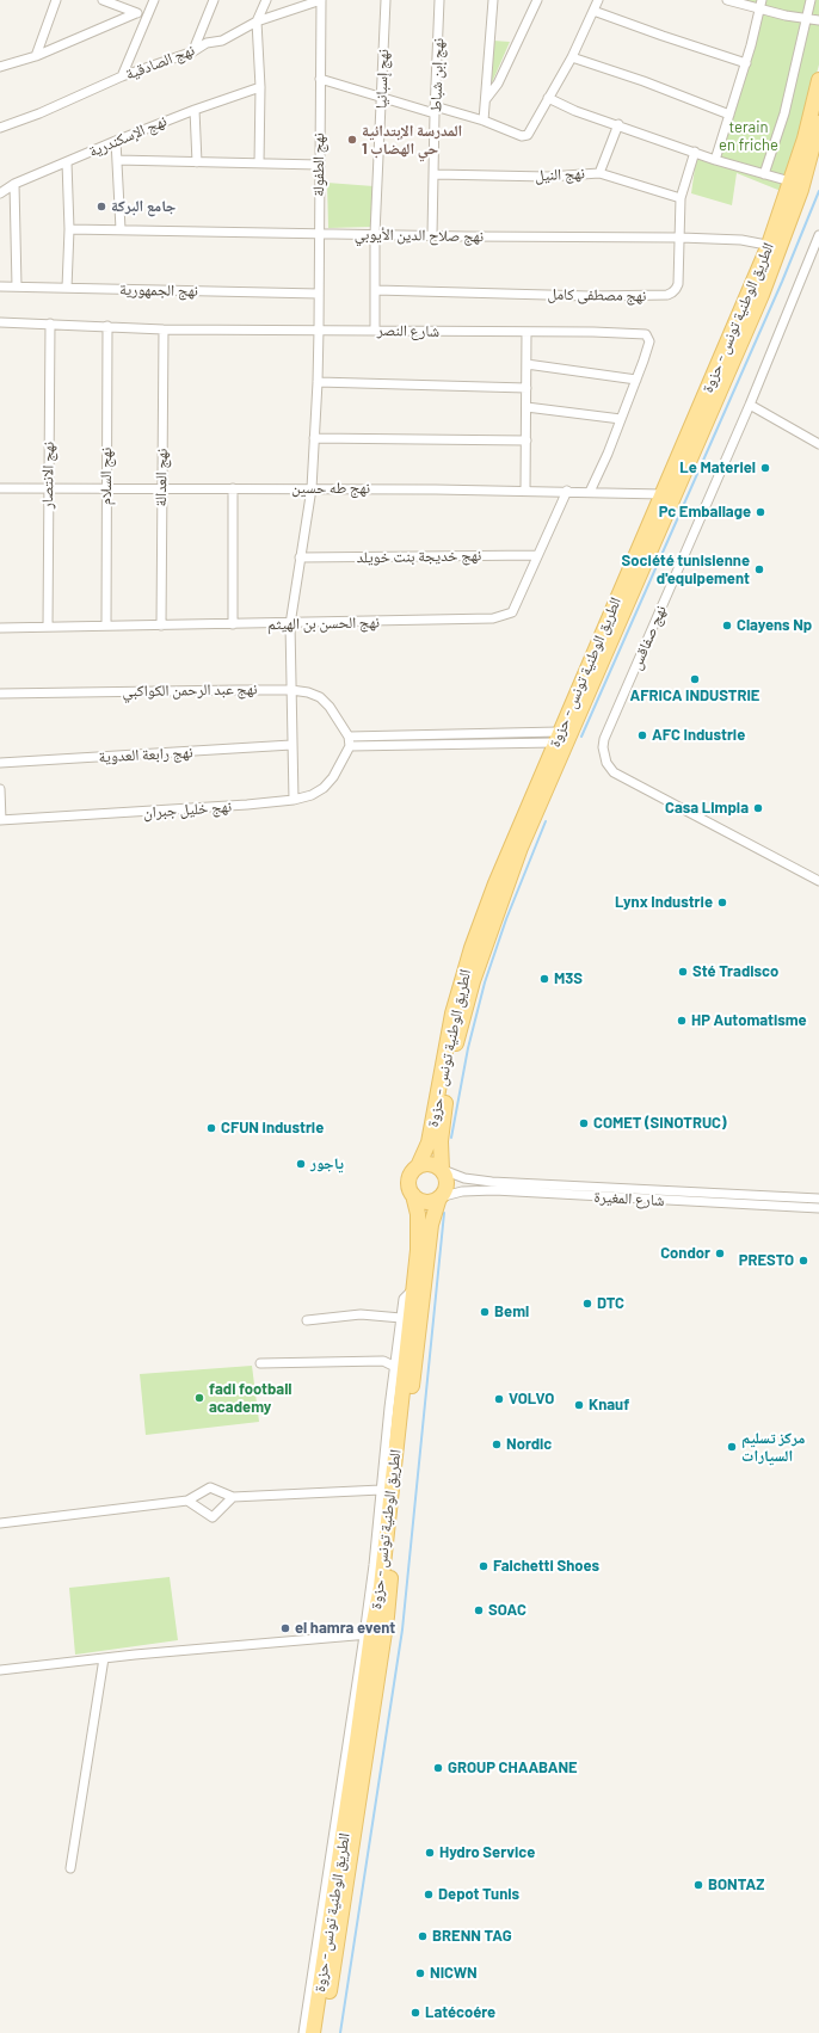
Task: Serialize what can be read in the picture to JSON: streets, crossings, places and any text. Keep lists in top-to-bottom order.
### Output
{
  "streets": {
    "main road": ["الطريق الوطنية تونس - حزوة"],
    "street": [
      "نهج الصادقية",
      "نهج إبن شباط",
      "نهج إسبانيا",
      "نهج الإسكندرية",
      "نهج الطفولة",
      "نهج النيل",
      "نهج صلاح الدين الأيوبي",
      "نهج الجمهورية",
      "نهج مصطفى كامل",
      "شارع النصر",
      "نهج الانتصار",
      "نهج السلام",
      "نهج العدالة",
      "نهج طه حسين",
      "نهج خديجة بنت خويلد",
      "نهج الحسن بن الهيثم",
      "نهج صفاقس",
      "نهج عبد الرحمن الكواكبي",
      "نهج رابعة العدوية",
      "نهج خليل جبران",
      "شارع المغيرة"
    ]
  },
  "crossings": [
    ["نهج الصادقية", "نهج الطفولة"],
    ["نهج إبن شباط", "نهج النيل"],
    ["نهج إبن شباط", "نهج صلاح الدين الأيوبي"],
    ["نهج إسبانيا", "نهج صلاح الدين الأيوبي"],
    ["نهج إسبانيا", "نهج مصطفى كامل"],
    ["نهج إسبانيا", "شارع النصر"],
    ["نهج الطفولة", "نهج صلاح الدين الأيوبي"],
    ["نهج الطفولة", "نهج الجمهورية"],
    ["نهج الطفولة", "شارع النصر"],
    ["نهج الطفولة", "نهج طه حسين"],
    ["نهج الطفولة", "نهج خديجة بنت خويلد"],
    ["نهج الطفولة", "نهج الحسن بن الهيثم"],
    ["نهج الطفولة", "نهج عبد الرحمن الكواكبي"],
    ["نهج الطفولة", "نهج رابعة العدوية"],
    ["نهج الطفولة", "نهج خليل جبران"],
    ["نهج النيل", "نهج مصطفى كامل"],
    ["نهج صلاح الدين الأيوبي", "نهج مصطفى كامل"],
    ["نهج صلاح الدين الأيوبي", "الطريق الوطنية تونس - حزوة"],
    ["الطريق الوطنية تونس - حزوة", "نهج طه حسين"],
    ["الطريق الوطنية تونس - حزوة", "شارع المغيرة"],
    ["شارع النصر", "نهج الانتصار"],
    ["شارع النصر", "نهج السلام"],
    ["شارع النصر", "نهج العدالة"],
    ["شارع النصر", "نهج طه حسين"],
    ["نهج الانتصار", "نهج طه حسين"],
    ["نهج الانتصار", "نهج الحسن بن الهيثم"],
    ["نهج السلام", "نهج طه حسين"],
    ["نهج السلام", "نهج الحسن بن الهيثم"],
    ["نهج العدالة", "نهج طه حسين"],
    ["نهج العدالة", "نهج الحسن بن الهيثم"],
    ["نهج طه حسين", "نهج الحسن بن الهيثم"],
    ["نهج خديجة بنت خويلد", "نهج الحسن بن الهيثم"],
    ["نهج عبد الرحمن الكواكبي", "نهج خليل جبران"]
  ],
  "parks": ["terain en friche"],
  "places": [
    "المدرسة الإبتدائية حي الهضاب 1",
    "جامع البركة",
    "Le Materiel",
    "Pc Emballage",
    "Société tunisienne d'equipement",
    "Clayens Np",
    "AFRICA INDUSTRIE",
    "AFC Industrie",
    "Casa Limpia",
    "Lynx Industrie",
    "Sté Tradisco",
    "M3S",
    "HP Automatisme",
    "COMET (SINOTRUC)",
    "CFUN industrie",
    "ياجور",
    "Condor",
    "PRESTO",
    "DTC",
    "Beml",
    "fadi football academy",
    "VOLVO",
    "Knauf",
    "Nordic",
    "مركز تسليم السيارات",
    "Falchetti Shoes",
    "SOAC",
    "el hamra event",
    "GROUP CHAABANE",
    "Hydro Service",
    "BONTAZ",
    "Depot Tunis",
    "BRENN TAG",
    "NICWN",
    "Latécoére"
  ]
}
